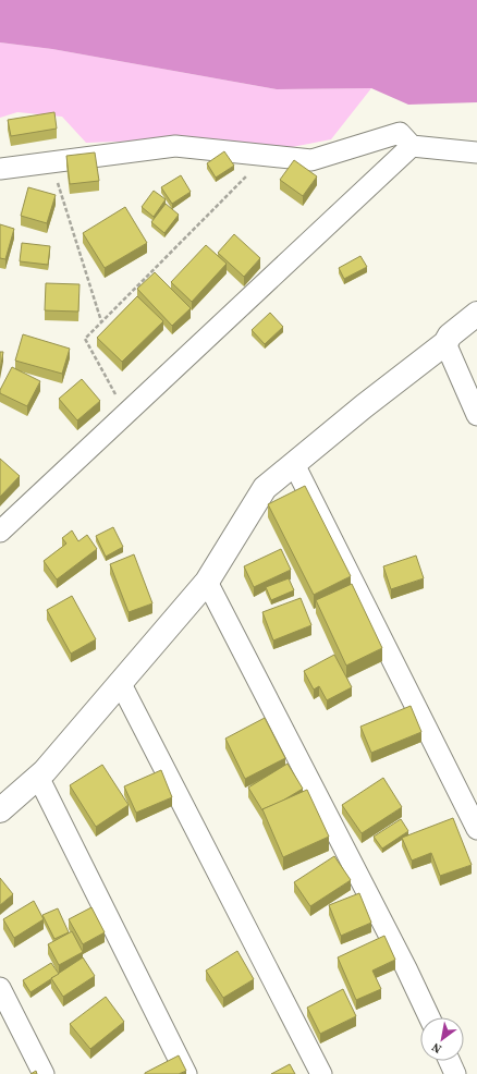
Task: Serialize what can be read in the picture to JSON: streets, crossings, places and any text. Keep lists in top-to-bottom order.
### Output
{
  "north": "bottom left"
}
